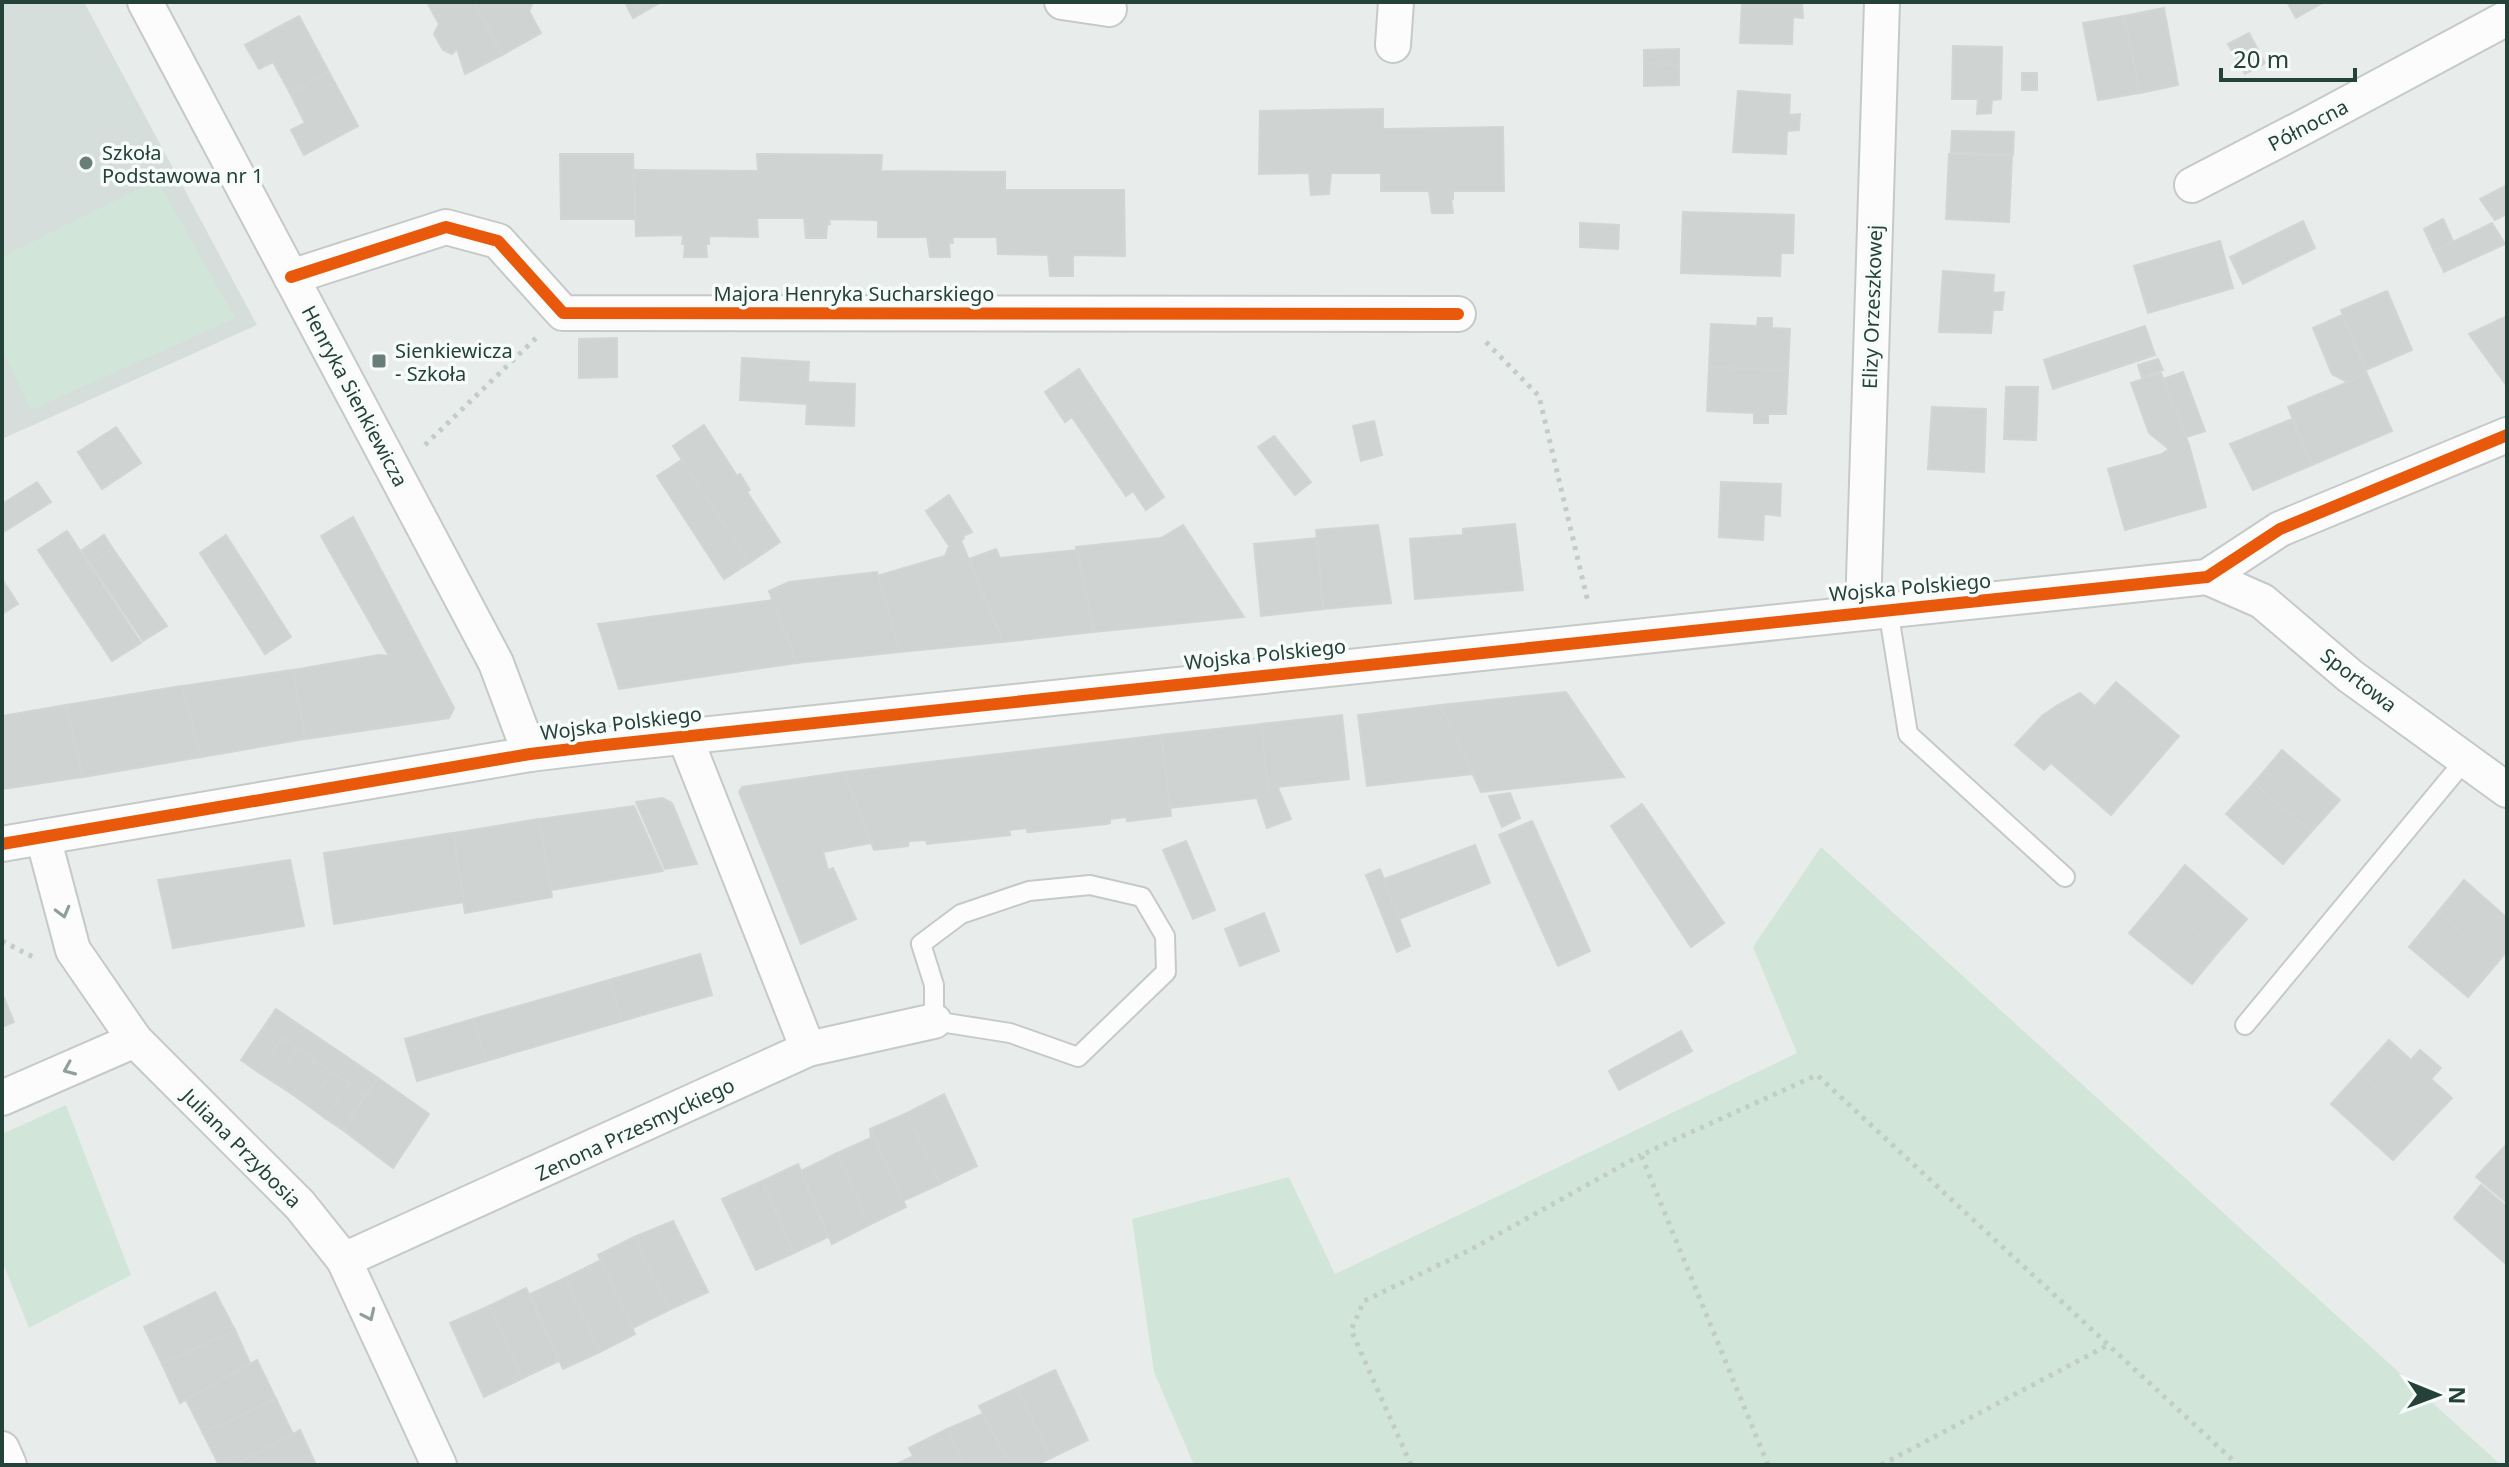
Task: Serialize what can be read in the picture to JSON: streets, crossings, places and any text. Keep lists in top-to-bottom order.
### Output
{
  "streets": {
    "street": [
      "Północna",
      "Majora Henryka Sucharskiego",
      "Elizy Orzeszkowej",
      "Henryka Sienkiewicza",
      "Wojska Polskiego",
      "Sportowa",
      "Zenona Przesmyckiego",
      "Juliana Przybosia"
    ]
  },
  "crossings": [
    ["Elizy Orzeszkowej", "Wojska Polskiego"],
    ["Henryka Sienkiewicza", "Wojska Polskiego"],
    ["Wojska Polskiego", "Sportowa"],
    ["Wojska Polskiego", "Juliana Przybosia"],
    ["Zenona Przesmyckiego", "Juliana Przybosia"]
  ],
  "one_way": ["Juliana Przybosia"],
  "places": {
    "other": ["Szkoła Podstawowa nr 1"],
    "transit": ["Sienkiewicza - Szkoła"]
  },
  "scale_bar": "20 m",
  "north": "right"
}
